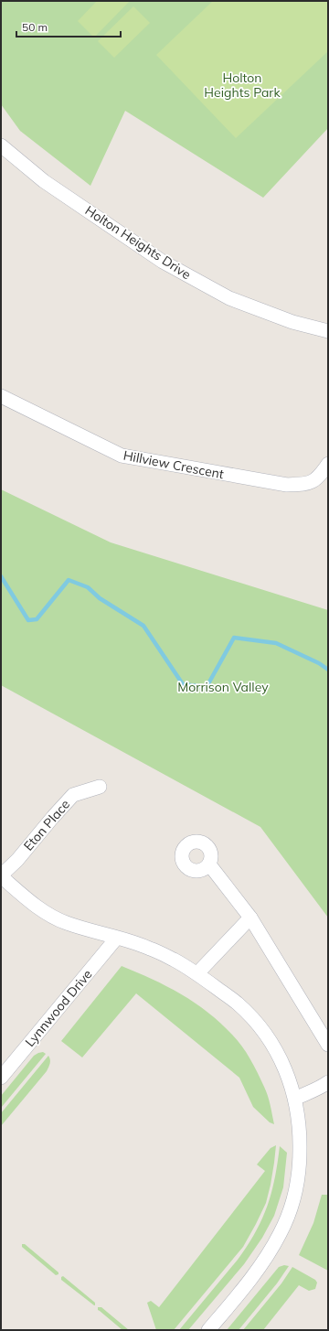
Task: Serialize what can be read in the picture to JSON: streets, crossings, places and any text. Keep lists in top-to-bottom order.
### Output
{
  "streets": {
    "street": [
      "Holton Heights Drive",
      "Hillview Crescent",
      "Eton Place",
      "Lynnwood Drive"
    ]
  },
  "parks": ["Holton Heights Park", "Morrison Valley"],
  "scale_bar": "50 m"
}
